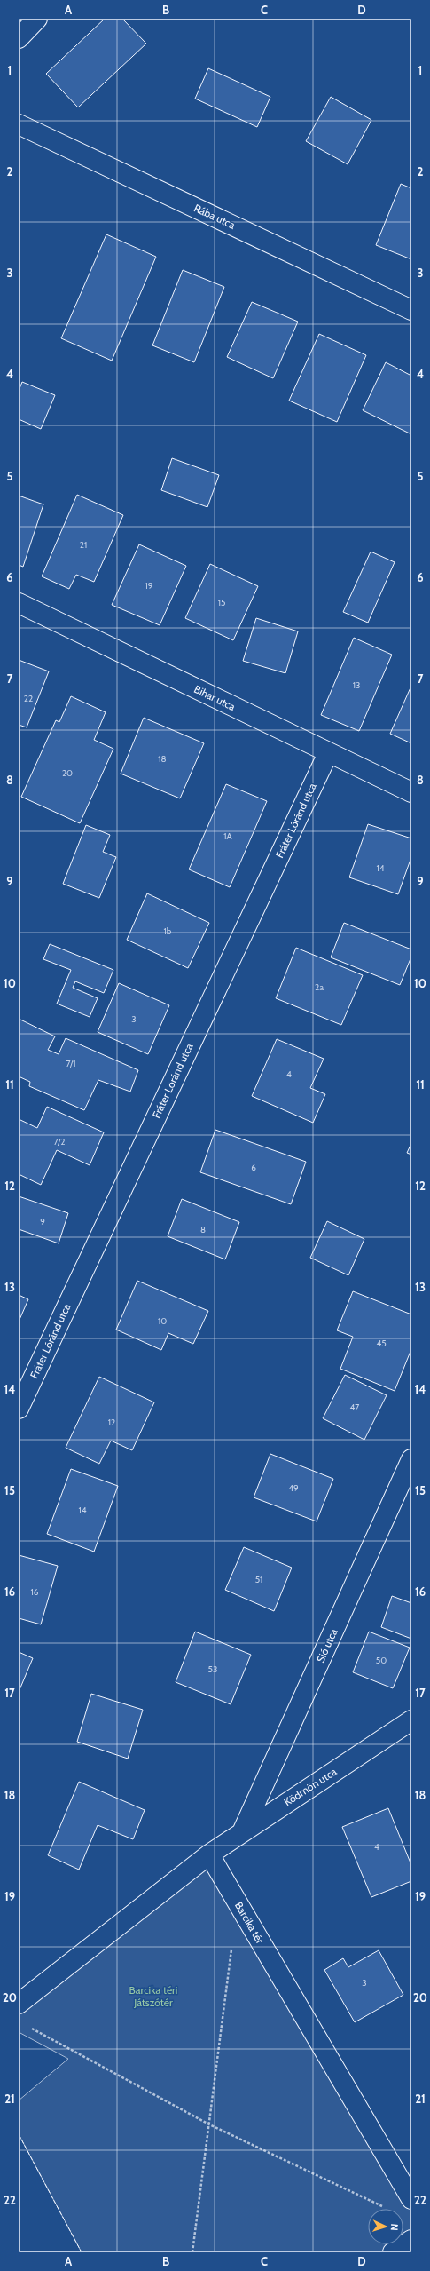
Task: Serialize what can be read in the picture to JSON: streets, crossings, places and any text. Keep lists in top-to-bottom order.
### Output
{
  "streets": {
    "street": [
      "Rába utca",
      "Bihar utca",
      "Fráter Lóránd utca",
      "Sió utca",
      "Ködmön utca",
      "Barcika tér"
    ]
  },
  "crossings": [
    ["Bihar utca", "Fráter Lóránd utca"],
    ["Sió utca", "Ködmön utca"],
    ["Ködmön utca", "Barcika tér"]
  ],
  "parks": ["Barcika téri Játszótér"],
  "house_numbers": [
    "21",
    "19",
    "15",
    "13",
    "22",
    "18",
    "20",
    "1A",
    "14",
    "1b",
    "2a",
    "3",
    "7/1",
    "4",
    "7/2",
    "6",
    "9",
    "8",
    "10",
    "45",
    "47",
    "12",
    "49",
    "14",
    "51",
    "16",
    "50",
    "53",
    "4",
    "3"
  ],
  "north": "right",
  "grid": {
    "columns": [
      "A",
      "B",
      "C",
      "D"
    ],
    "rows": [
      "1",
      "2",
      "3",
      "4",
      "5",
      "6",
      "7",
      "8",
      "9",
      "10",
      "11",
      "12",
      "13",
      "14",
      "15",
      "16",
      "17",
      "18",
      "19",
      "20",
      "21",
      "22"
    ]
  }
}
